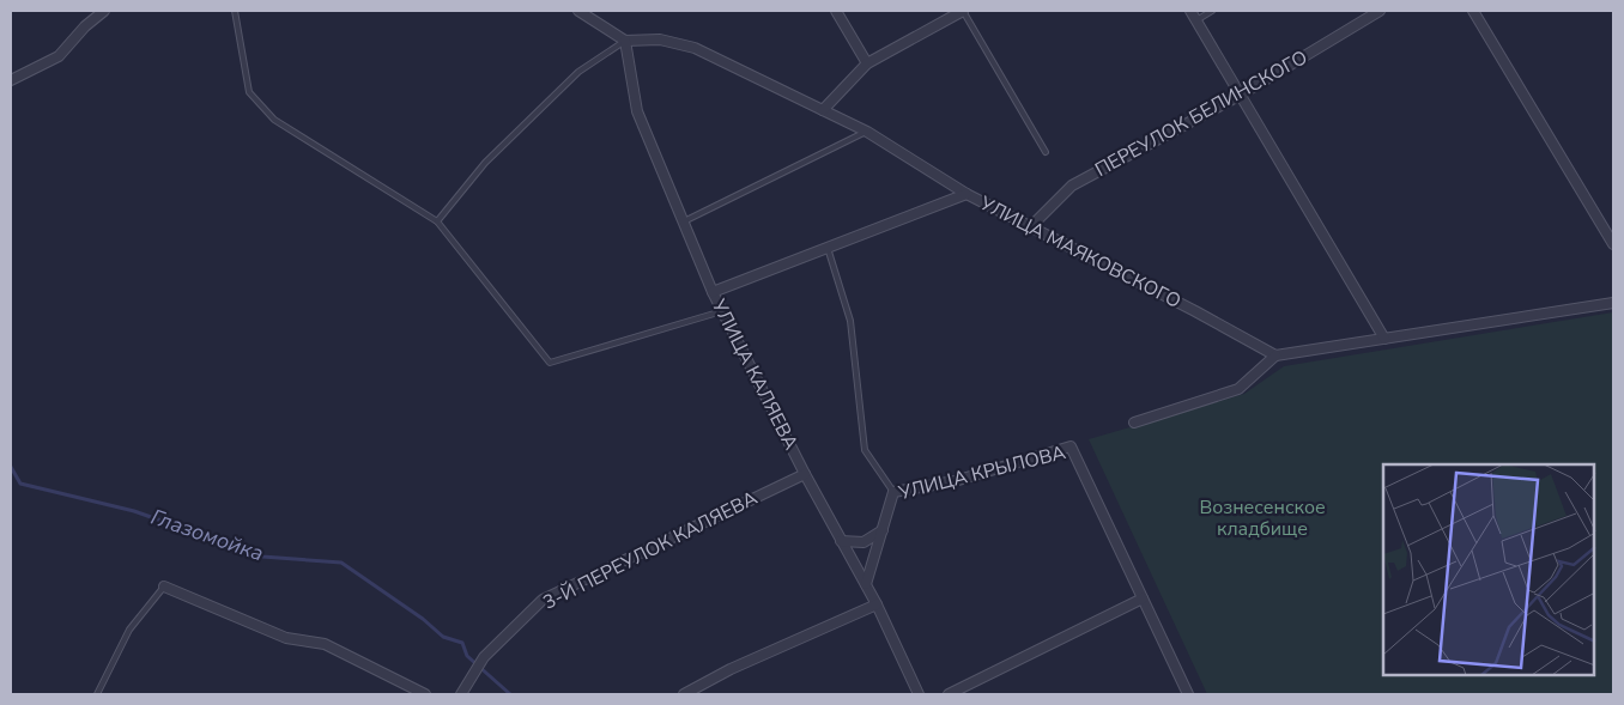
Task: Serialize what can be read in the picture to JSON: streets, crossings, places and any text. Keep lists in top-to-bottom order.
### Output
{
  "streets": {
    "street": [
      "ПЕРЕУЛОК БЕЛИНСКОГО",
      "УЛИЦА МАЯКОВСКОГО",
      "УЛИЦА КАЛЯЕВА",
      "УЛИЦА КРЫЛОВА",
      "3-Й ПЕРЕУЛОК КАЛЯЕВА"
    ]
  },
  "crossings": [
    ["ПЕРЕУЛОК БЕЛИНСКОГО", "УЛИЦА МАЯКОВСКОГО"],
    ["УЛИЦА МАЯКОВСКОГО", "УЛИЦА КАЛЯЕВА"],
    ["УЛИЦА КАЛЯЕВА", "УЛИЦА КРЫЛОВА"],
    ["УЛИЦА КАЛЯЕВА", "3-Й ПЕРЕУЛОК КАЛЯЕВА"]
  ],
  "water": ["Глазомойка"],
  "parks": ["Вознесенское кладбище"]
}
